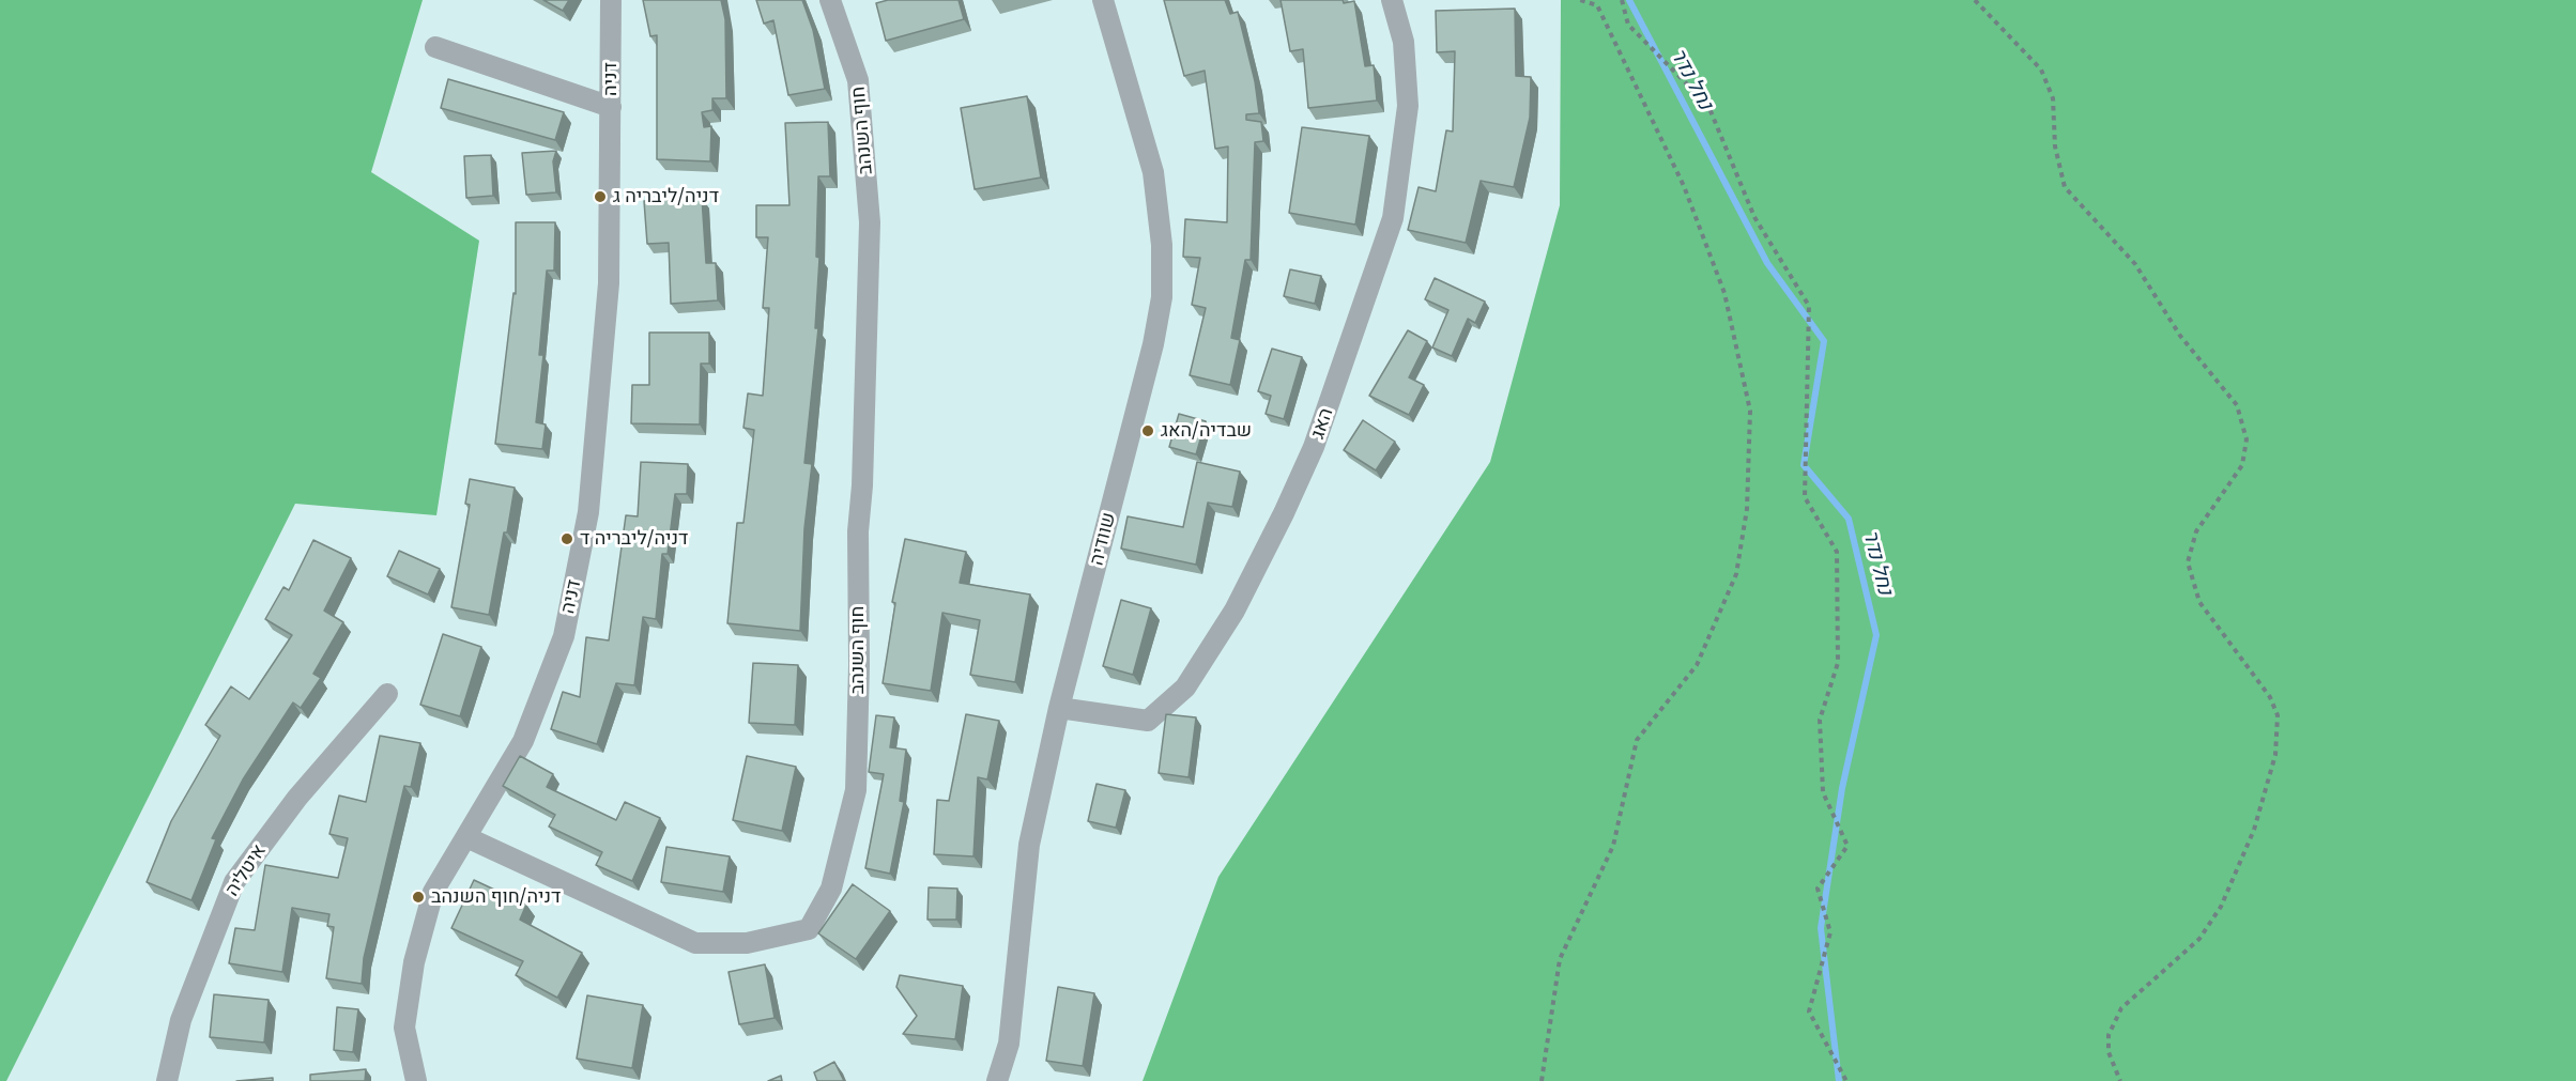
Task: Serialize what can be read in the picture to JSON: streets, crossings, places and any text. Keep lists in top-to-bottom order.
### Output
{
  "streets": {
    "street": [
      "דניה",
      "חוף השנהב",
      "האג",
      "שוודיה",
      "איטליה"
    ]
  },
  "crossings": [
    ["דניה", "חוף השנהב"],
    ["האג", "שוודיה"]
  ],
  "water": ["נחל נדר"],
  "places": [
    "דניה/ליבריה ג",
    "שבדיה/האג",
    "דניה/ליבריה ד",
    "דניה/חוף השנהב"
  ]
}
